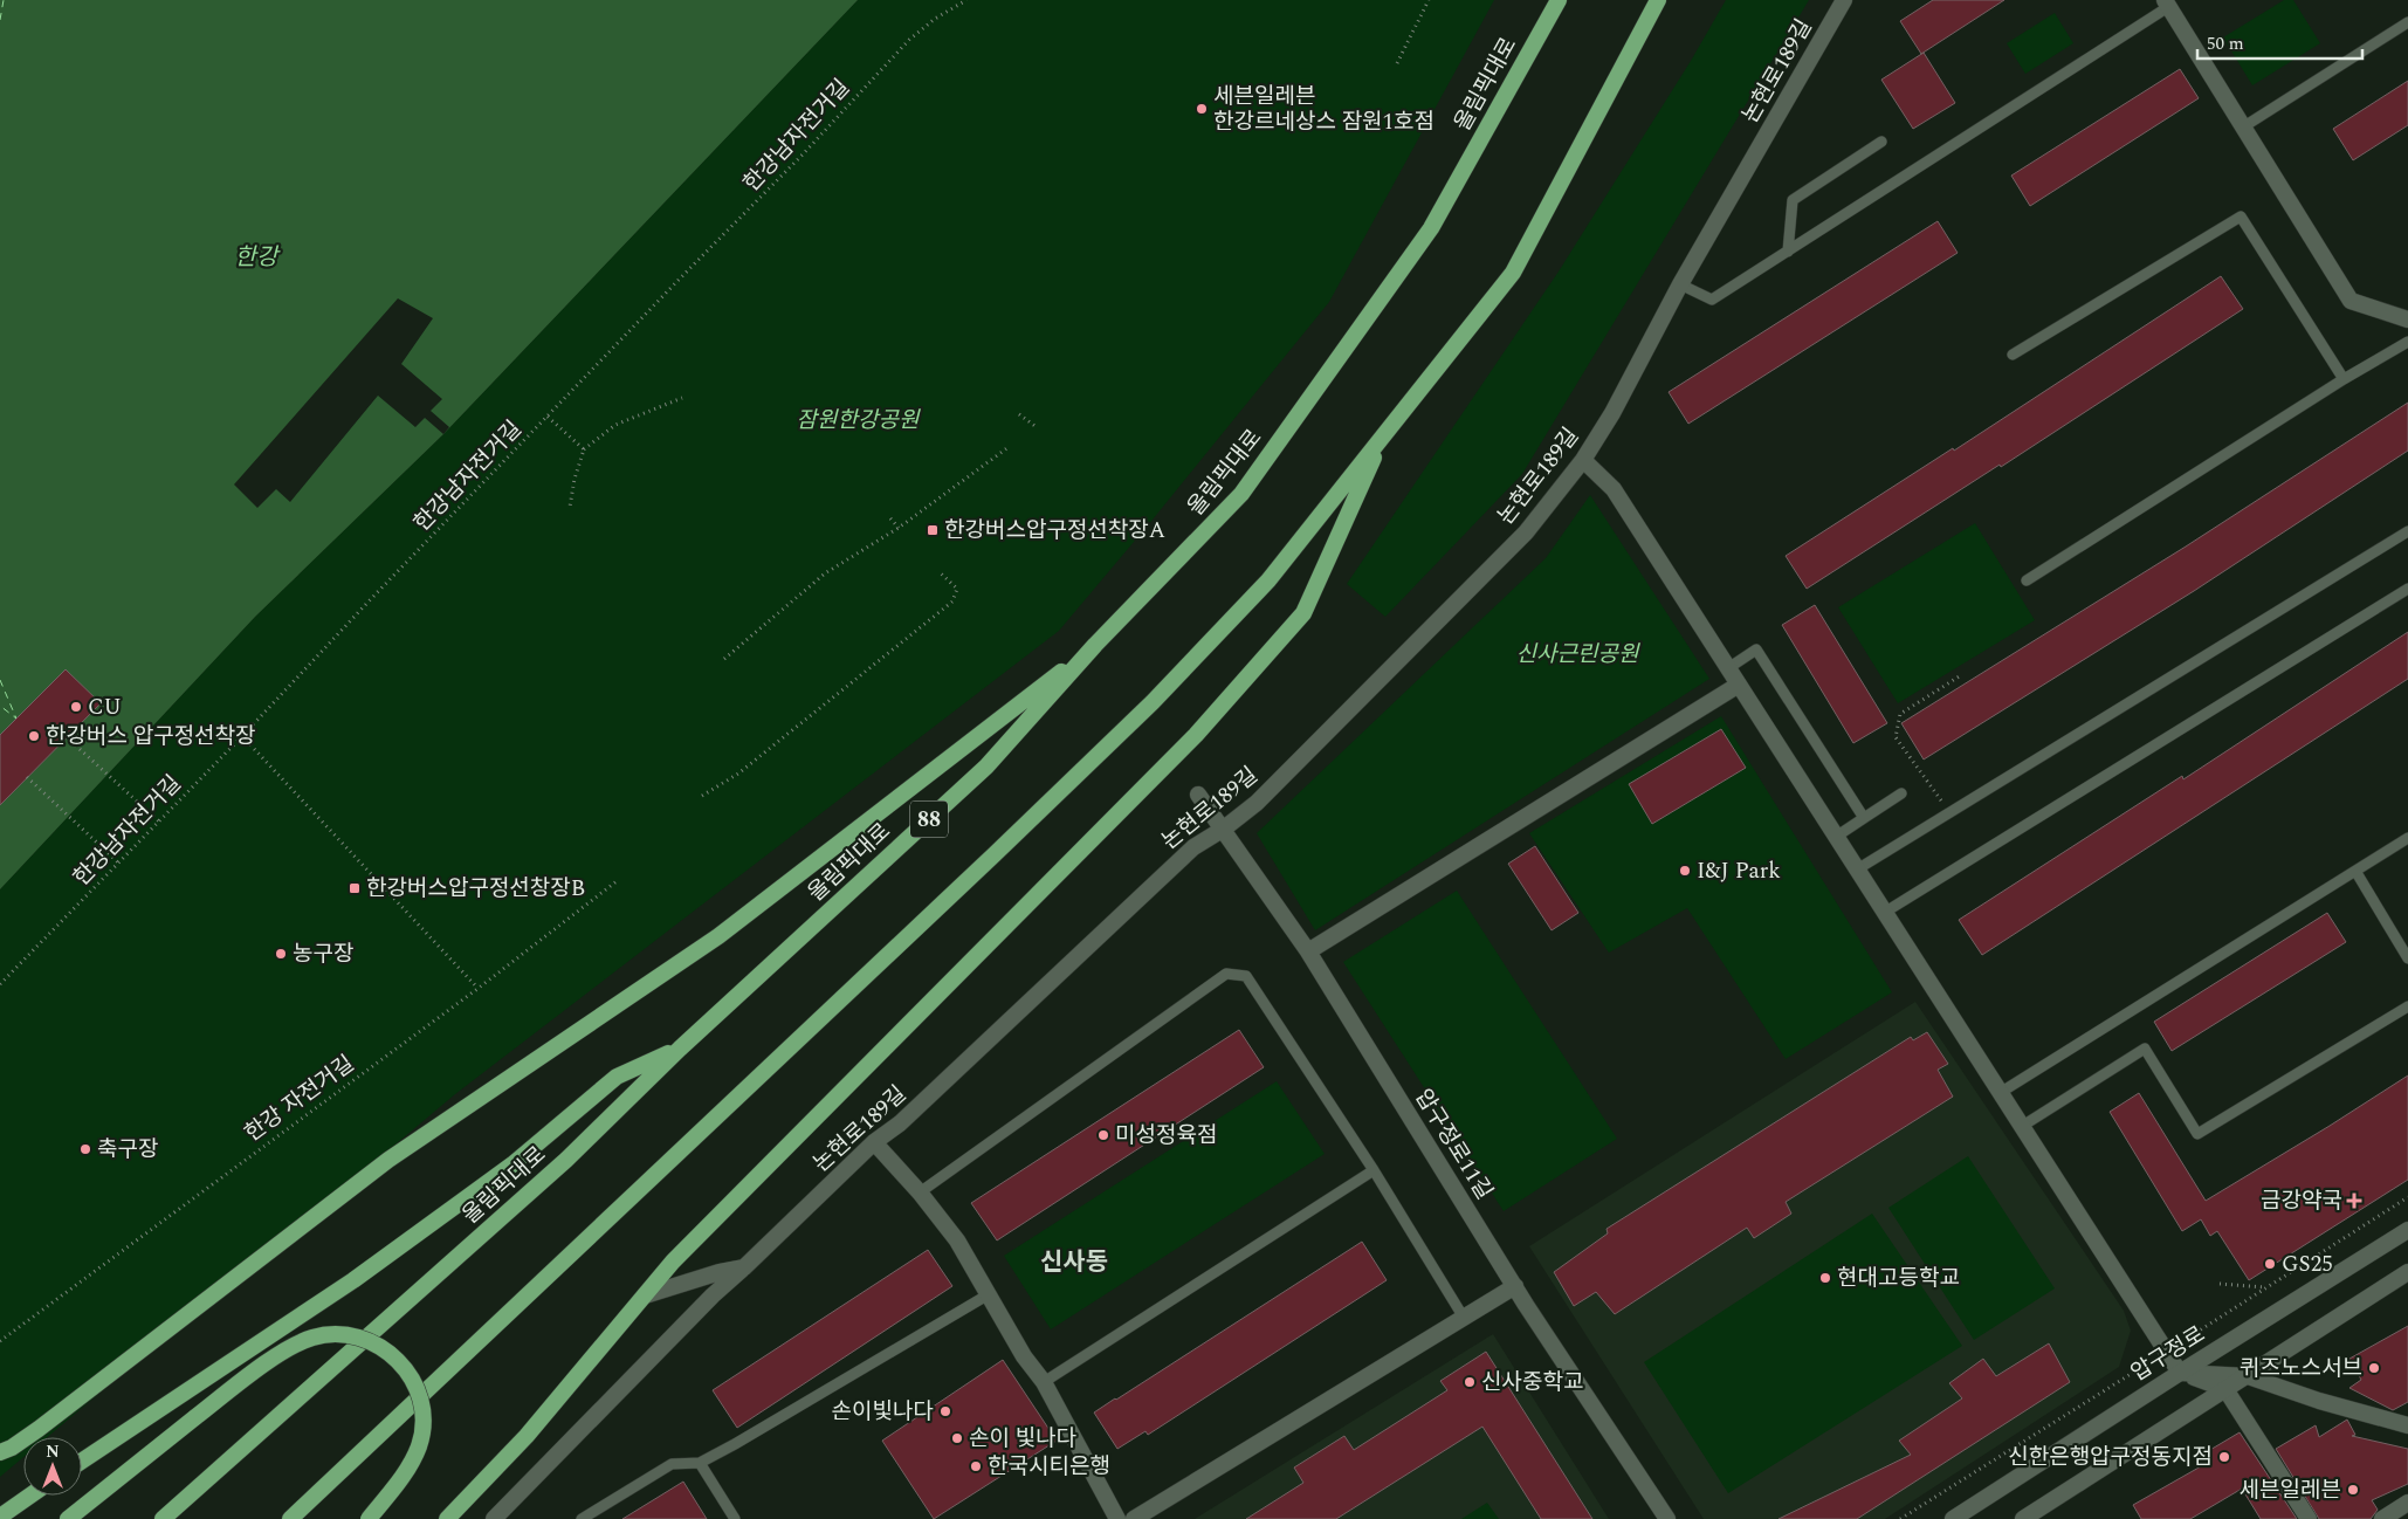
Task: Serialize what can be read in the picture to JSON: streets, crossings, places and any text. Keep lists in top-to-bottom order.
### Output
{
  "streets": {
    "highway": ["올림픽대로", "88"],
    "street": ["논현로189길", "압구정로11길", "압구정로"],
    "path": ["한강남자전거길", "한강 자전거길"]
  },
  "crossings": [
    ["논현로189길", "압구정로11길"]
  ],
  "districts": ["신사동"],
  "water": ["한강"],
  "parks": ["잠원한강공원", "신사근린공원"],
  "places": {
    "other": [
      "세븐일레븐 한강르네상스 잠원1호점",
      "CU",
      "한강버스 압구정선착장",
      "I&J Park",
      "농구장",
      "미성정육점",
      "축구장",
      "GS25",
      "현대고등학교",
      "퀴즈노스서브",
      "신사중학교",
      "손이빛나다",
      "손이 빛나다",
      "신한은행압구정동지점",
      "한국시티은행",
      "세븐일레븐"
    ],
    "transit": ["한강버스압구정선착장A", "한강버스압구정선창장B"],
    "health": ["금강약국"]
  },
  "scale_bar": "50 m",
  "north": "top"
}
